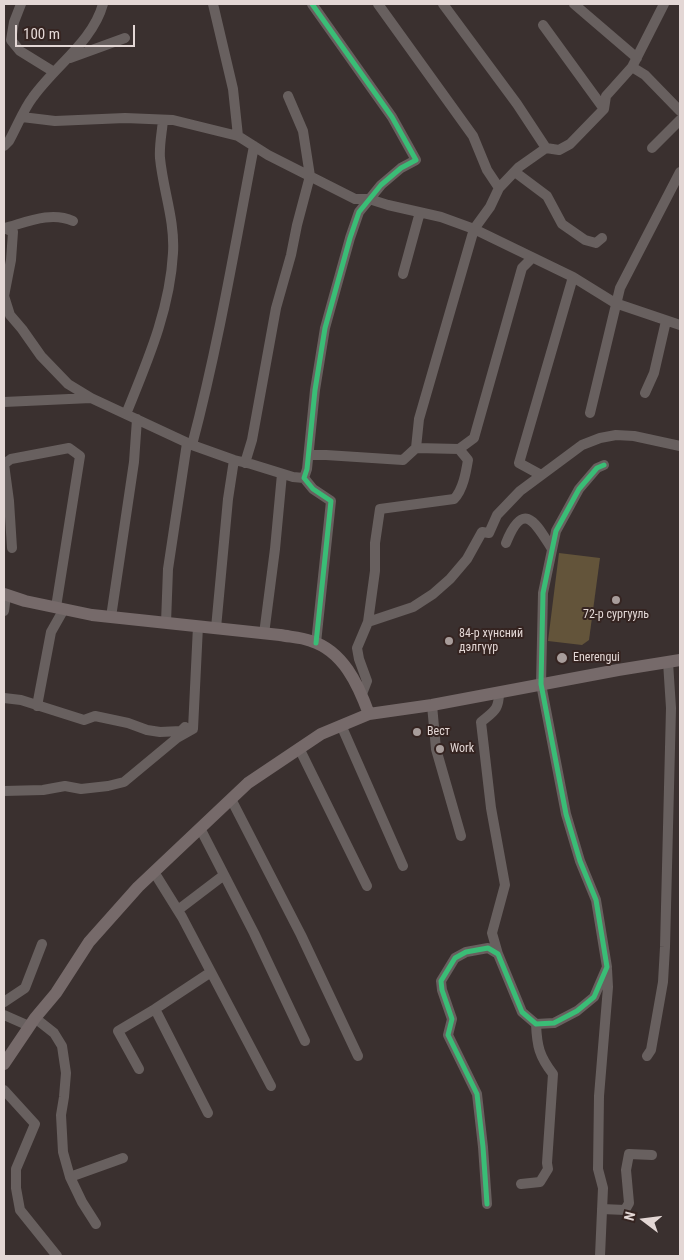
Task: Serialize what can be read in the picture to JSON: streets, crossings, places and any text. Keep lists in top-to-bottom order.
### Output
{
  "places": [
    "72-р сургууль",
    "84-р хүнсний дэлгүүр",
    "Enerengui",
    "Вест",
    "Work"
  ],
  "scale_bar": "100 m",
  "north": "left"
}
